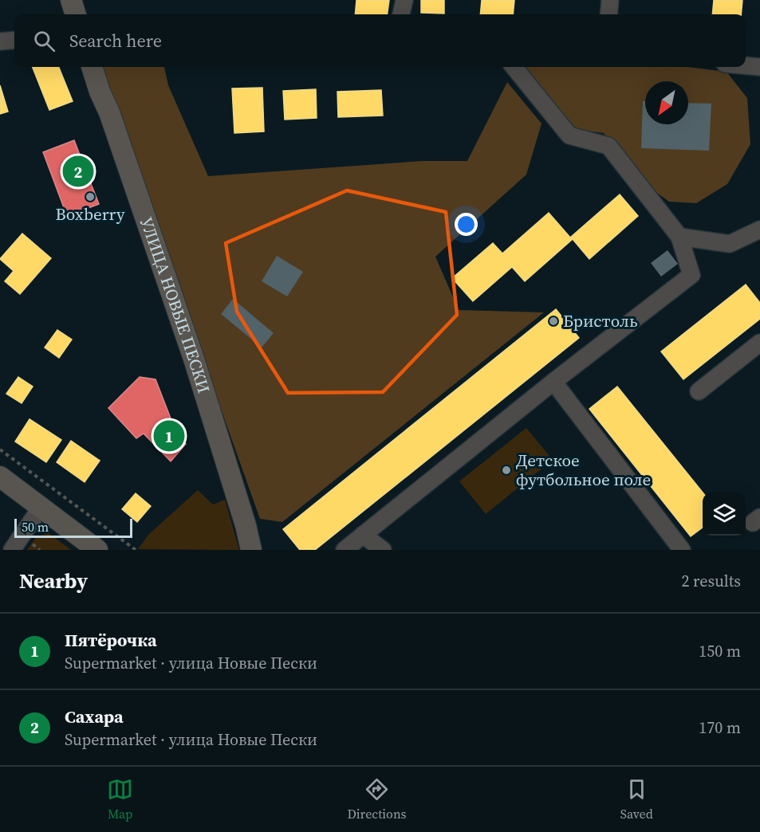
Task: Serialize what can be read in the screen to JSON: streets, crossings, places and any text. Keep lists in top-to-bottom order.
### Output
{
  "streets": {
    "main road": ["УЛИЦА НОВЫЕ ПЕСКИ"]
  },
  "places": ["Boxberry", "Бристоль", "Детское футбольное поле"],
  "scale_bar": "50 m",
  "north": "bottom left",
  "page": {
    "search": "Search here",
    "pins": ["2", "1"],
    "scale": "50 m",
    "heading": ["Nearby", "2 results"],
    "list": [
      {
        "mark": "1",
        "name": "Пятёрочка",
        "note": "Supermarket · улица Новые Пески",
        "value": "150 m"
      },
      {
        "mark": "2",
        "name": "Сахара",
        "note": "Supermarket · улица Новые Пески",
        "value": "170 m"
      }
    ],
    "nav": ["Map", "Directions", "Saved"]
  }
}
